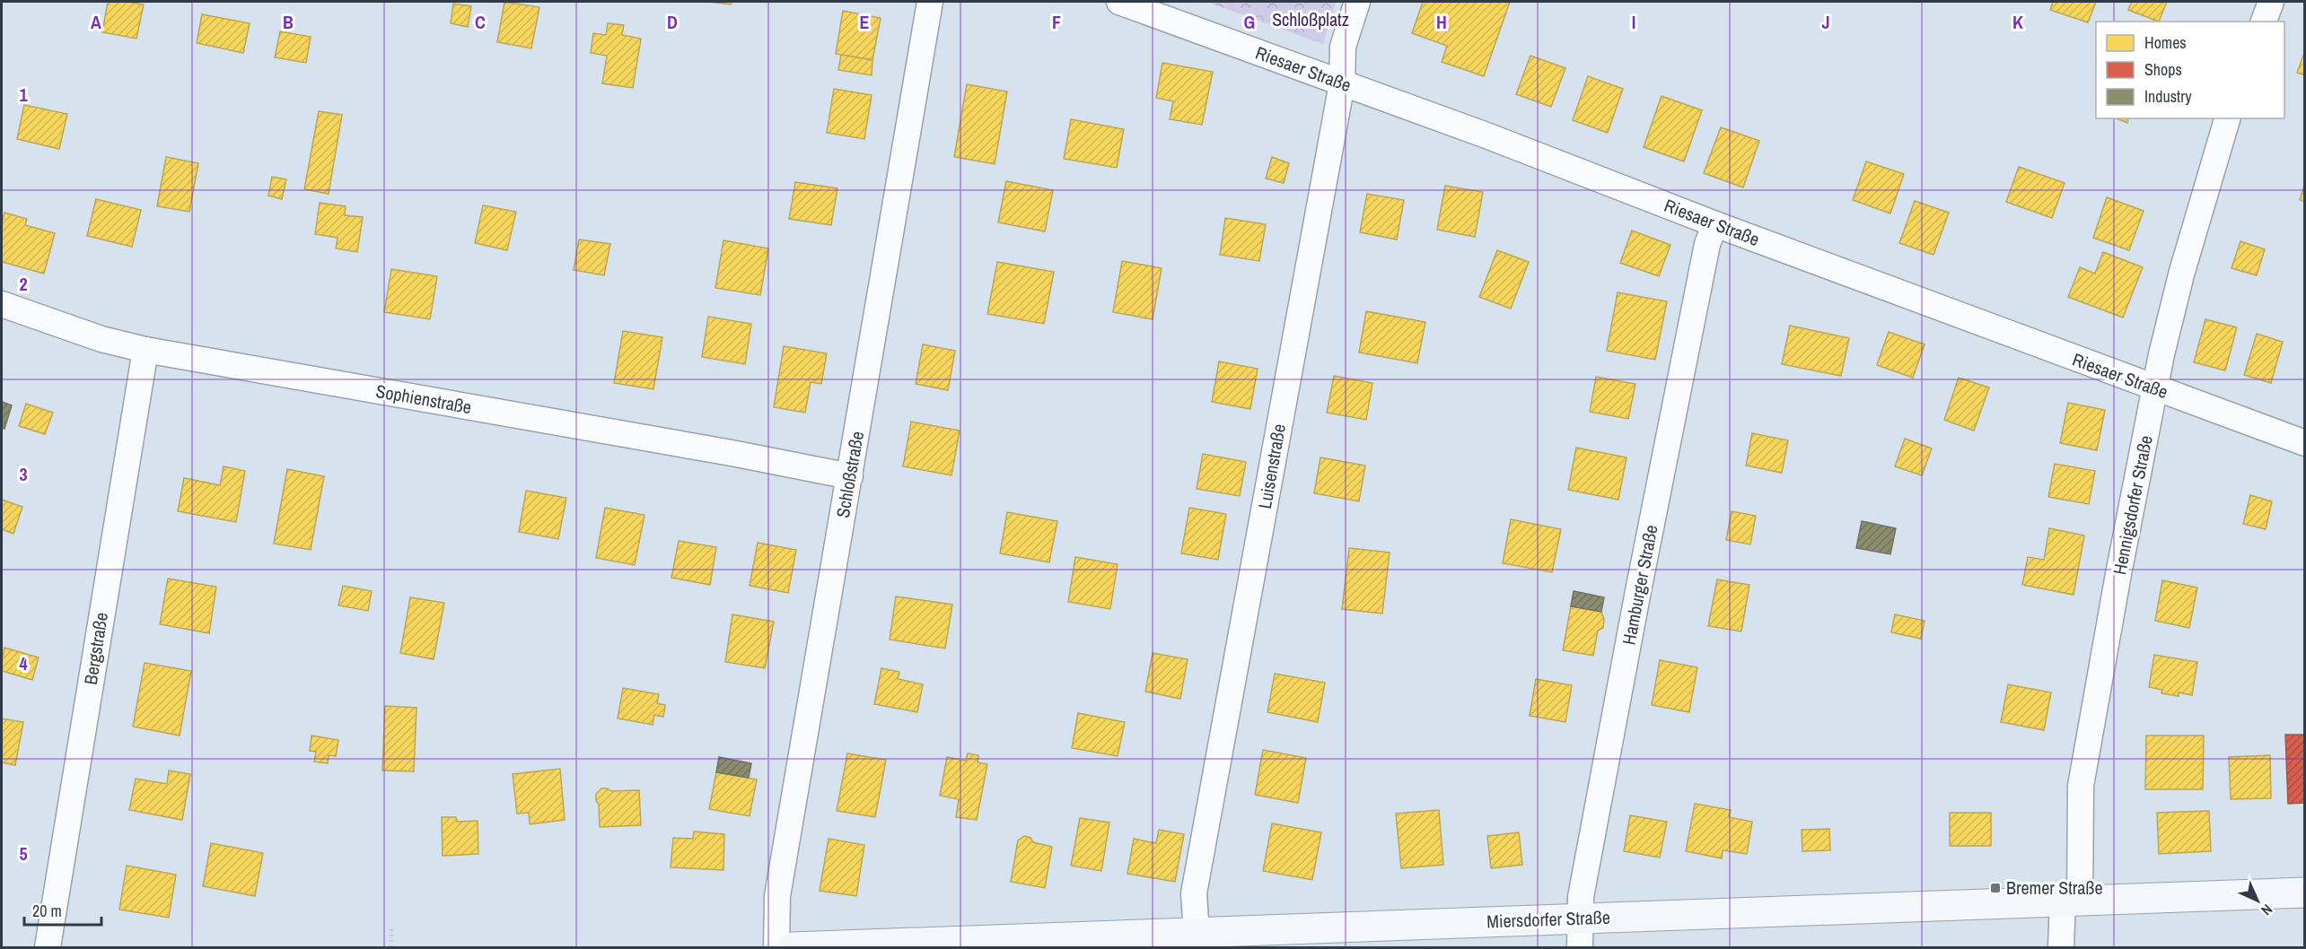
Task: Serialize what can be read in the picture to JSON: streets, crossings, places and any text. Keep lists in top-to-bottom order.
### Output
{
  "streets": {
    "street": [
      "Riesaer Straße",
      "Sophienstraße",
      "Luisenstraße",
      "Schloßstraße",
      "Hennigsdorfer Straße",
      "Hamburger Straße",
      "Bergstraße",
      "Miersdorfer Straße"
    ]
  },
  "crossings": [
    ["Riesaer Straße", "Luisenstraße"],
    ["Riesaer Straße", "Hennigsdorfer Straße"],
    ["Riesaer Straße", "Hamburger Straße"],
    ["Sophienstraße", "Schloßstraße"],
    ["Sophienstraße", "Bergstraße"],
    ["Luisenstraße", "Miersdorfer Straße"],
    ["Hennigsdorfer Straße", "Miersdorfer Straße"],
    ["Hamburger Straße", "Miersdorfer Straße"]
  ],
  "parks": ["Schloßplatz"],
  "places": {
    "transit": ["Bremer Straße"]
  },
  "legend": ["Homes", "Shops", "Industry"],
  "scale_bar": "20 m",
  "north": "bottom right",
  "grid": {
    "columns": [
      "A",
      "B",
      "C",
      "D",
      "E",
      "F",
      "G",
      "H",
      "I",
      "J",
      "K"
    ],
    "rows": [
      "1",
      "2",
      "3",
      "4",
      "5"
    ]
  }
}
